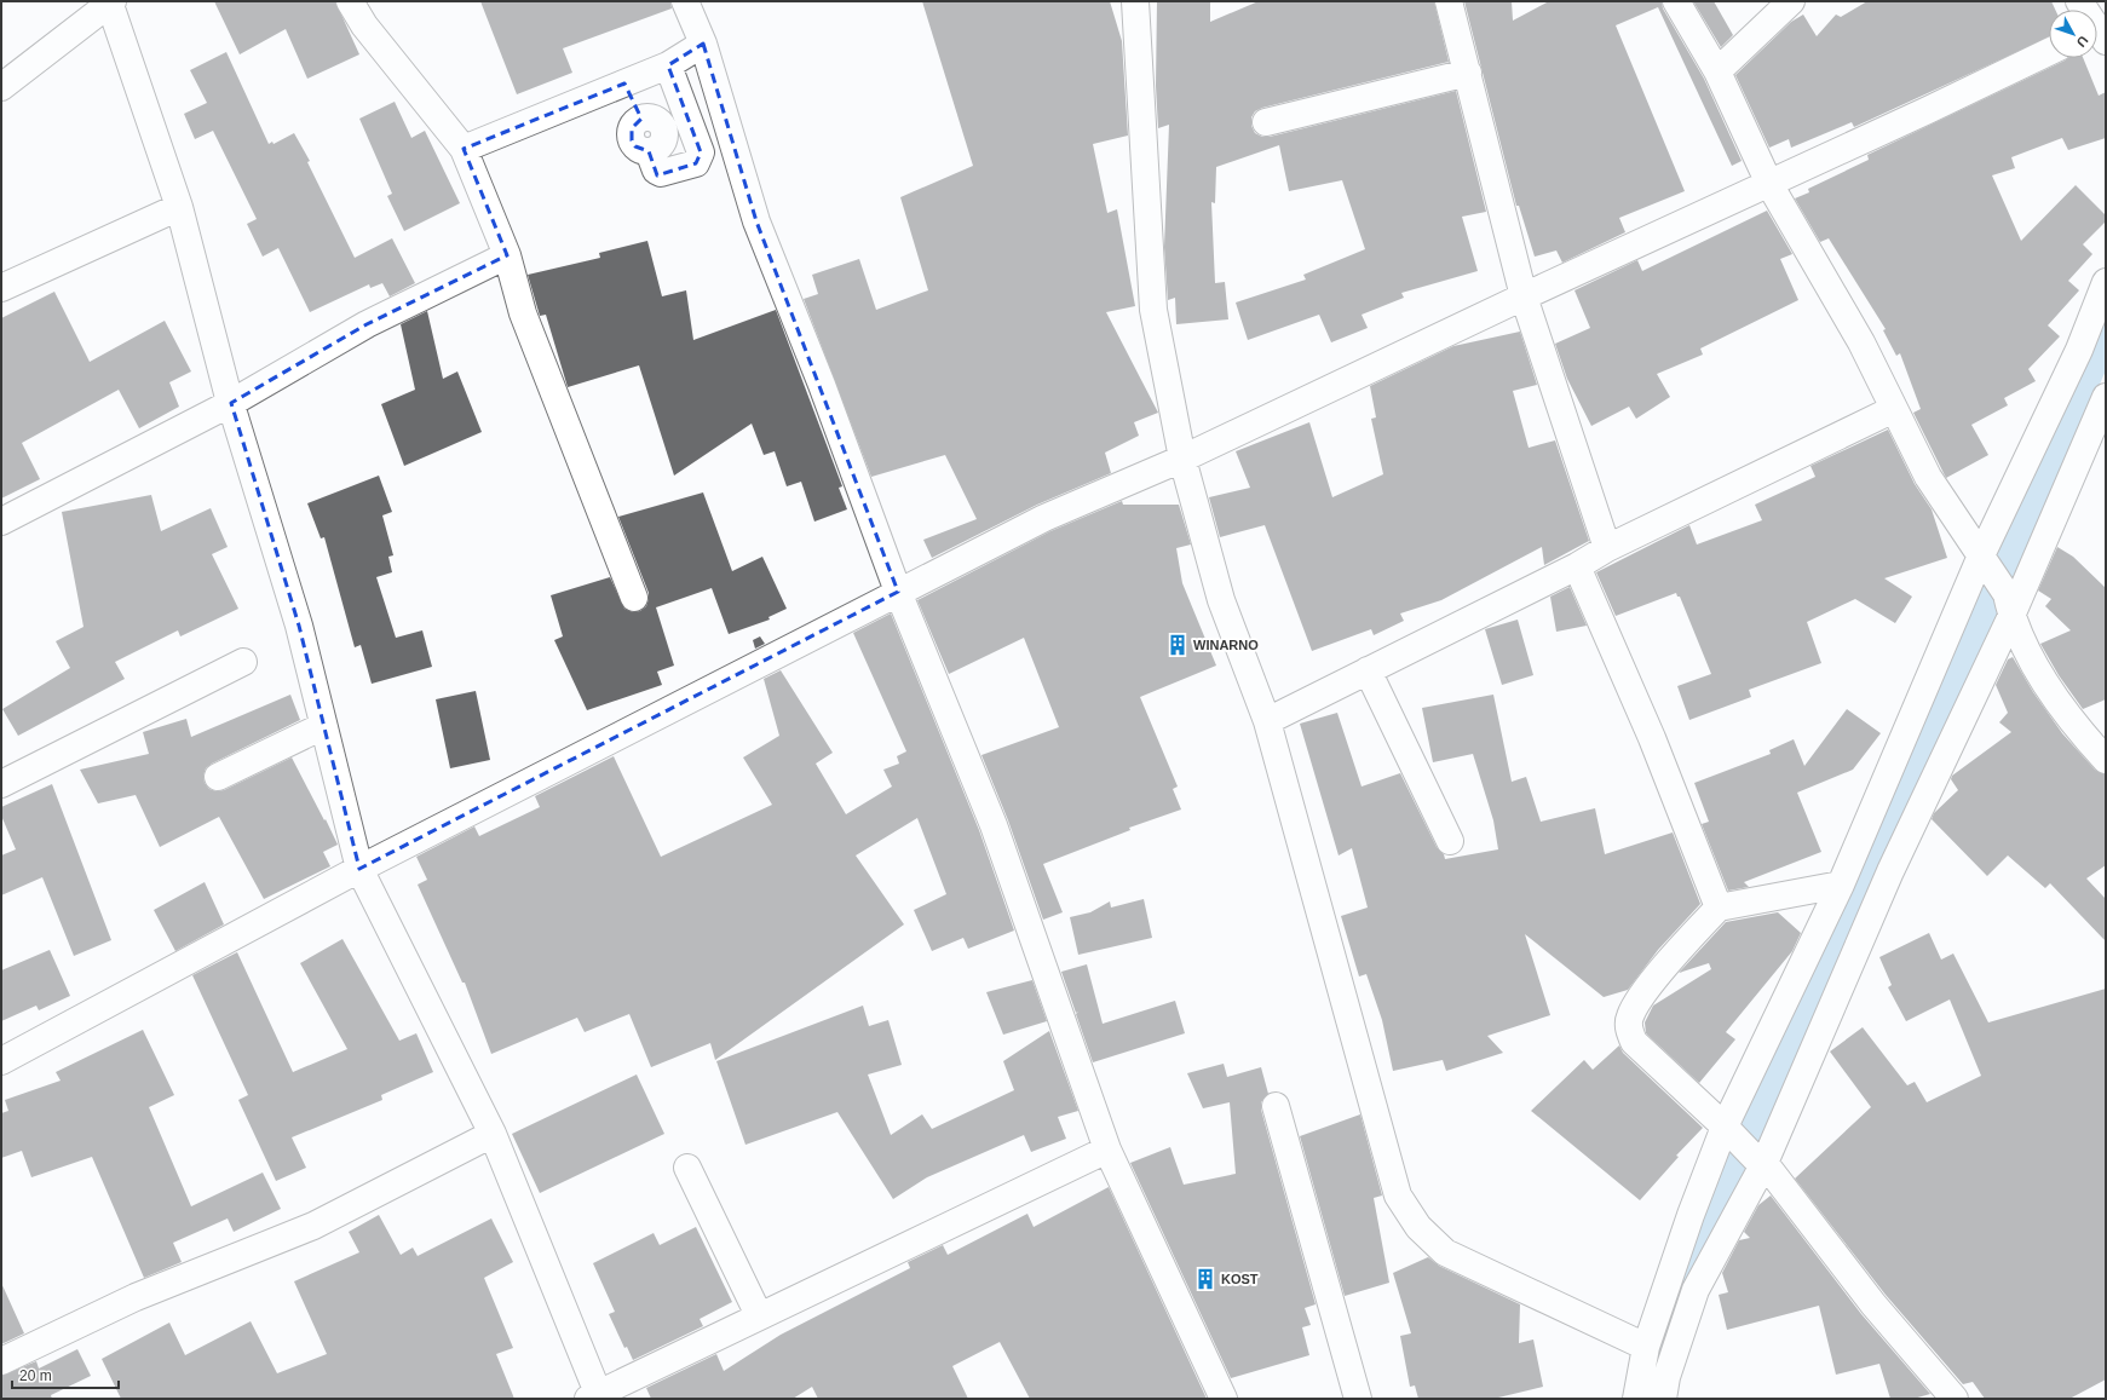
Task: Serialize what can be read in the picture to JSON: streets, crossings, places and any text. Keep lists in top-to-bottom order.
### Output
{
  "places": {
    "building": ["WINARNO", "KOST"]
  },
  "scale_bar": "20 m",
  "north": "bottom right"
}
